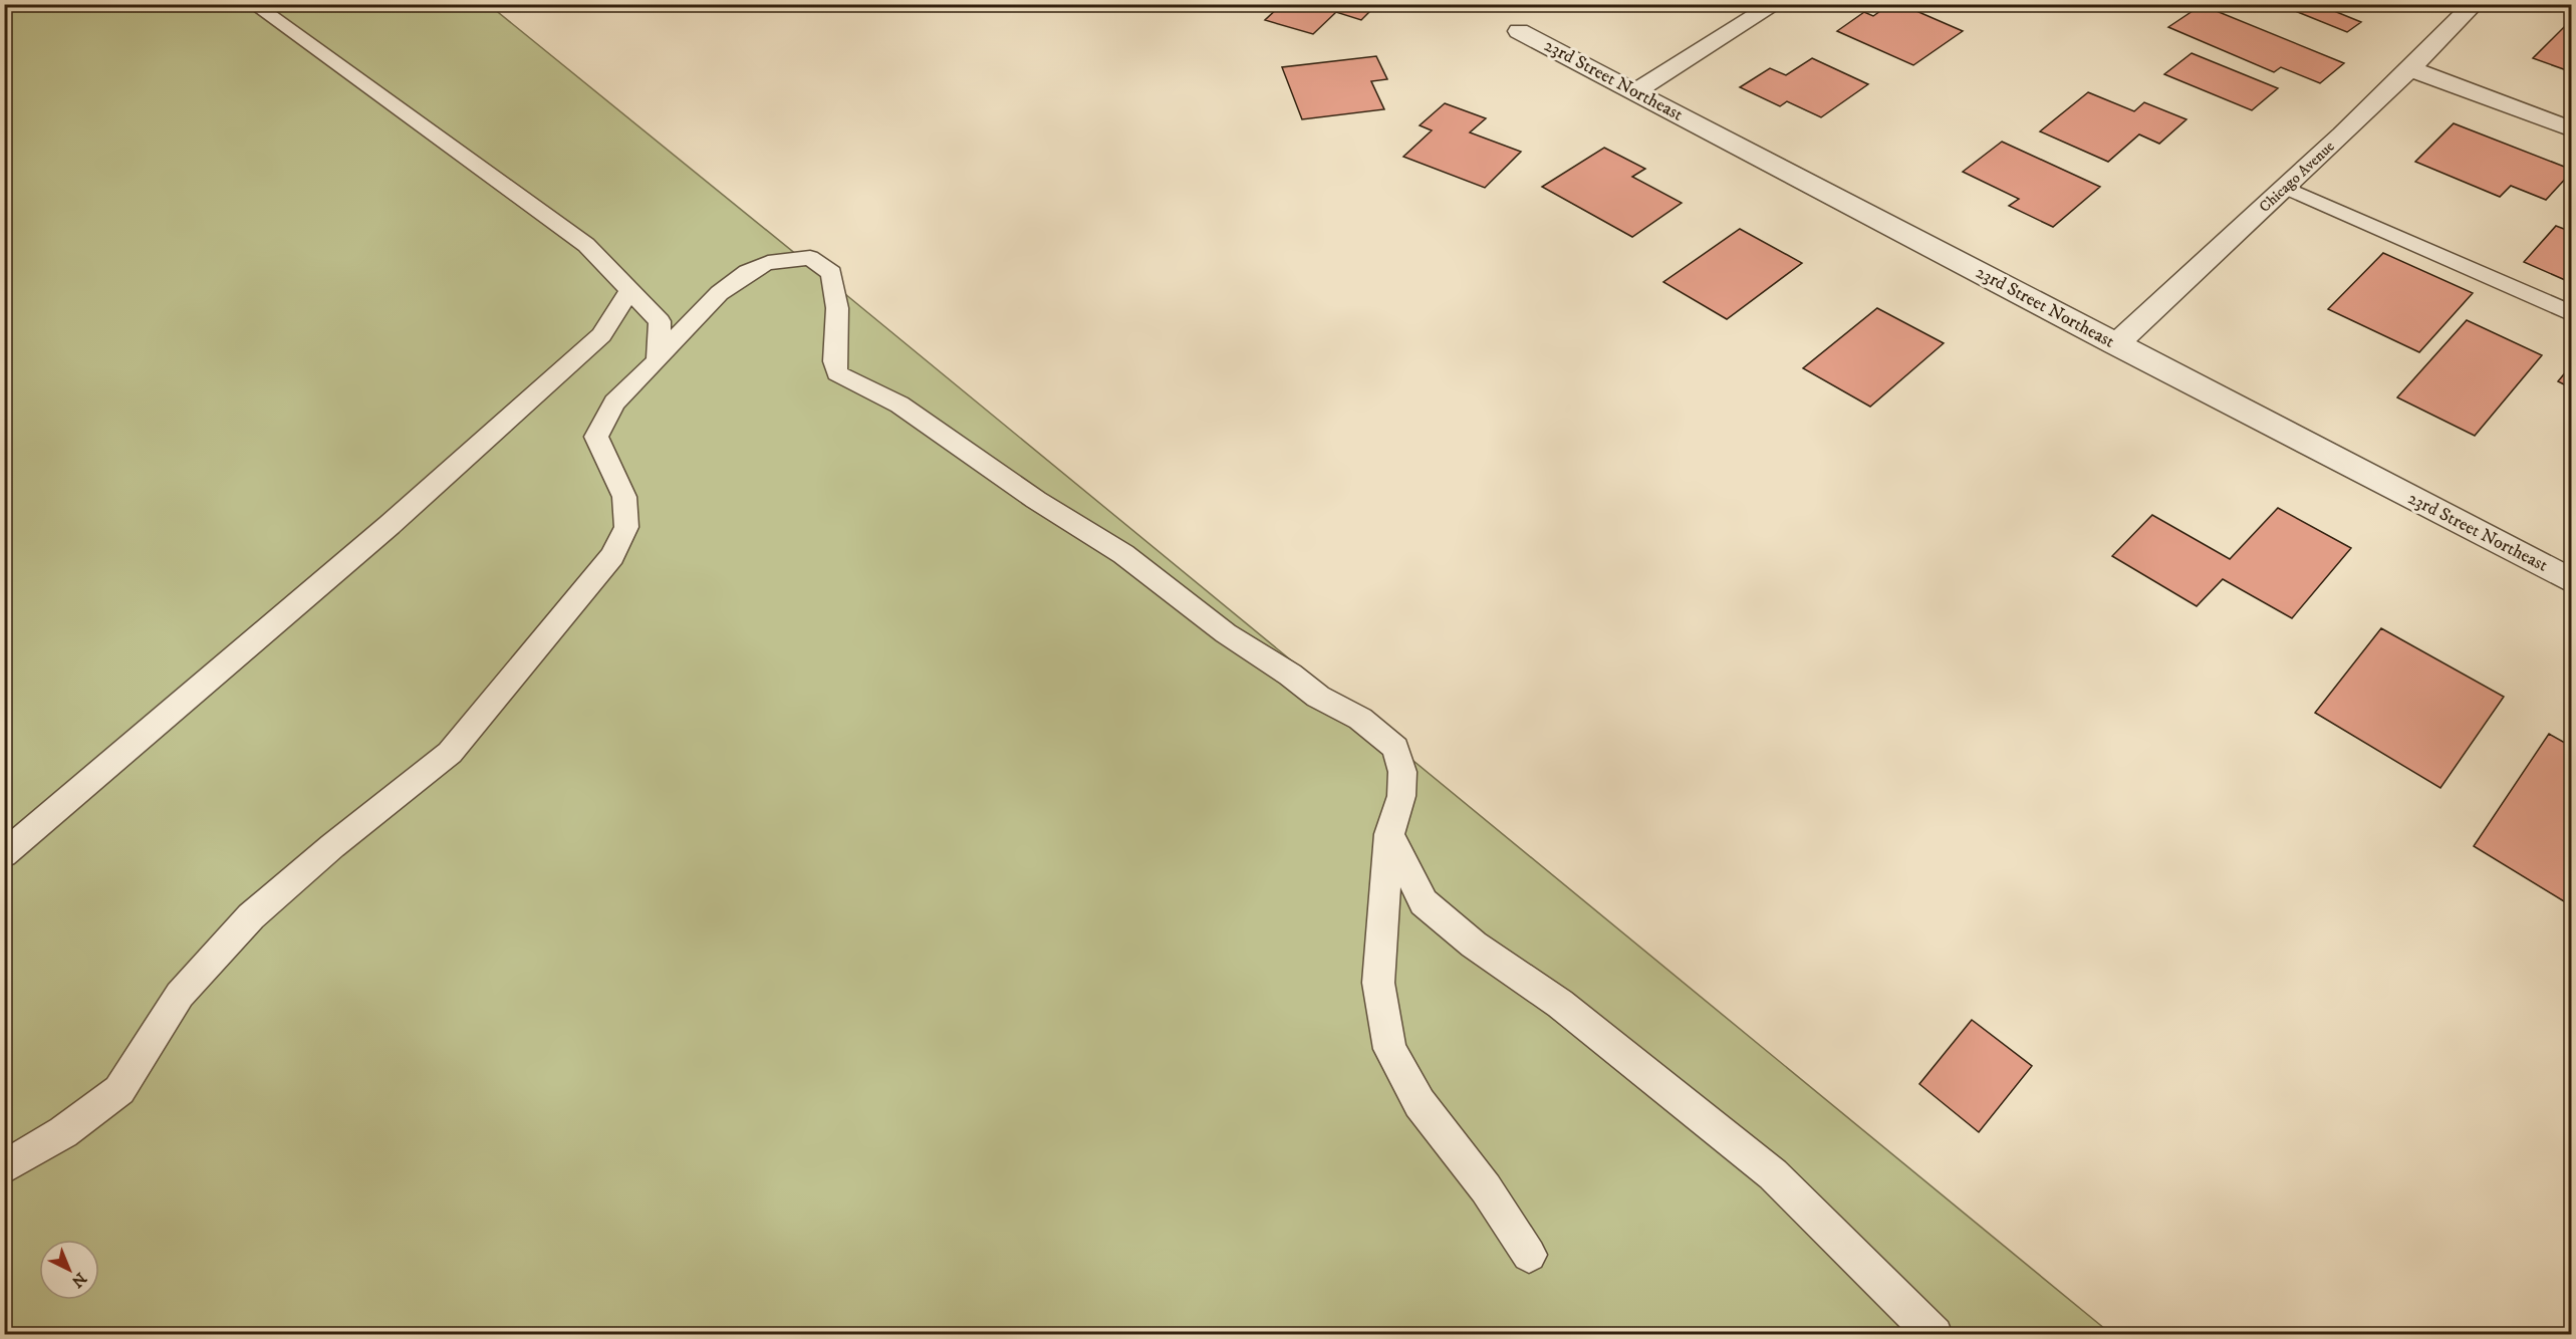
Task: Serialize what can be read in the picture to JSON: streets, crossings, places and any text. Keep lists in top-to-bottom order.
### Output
{
  "streets": {
    "street": ["23rd Street Northeast", "Chicago Avenue"]
  },
  "crossings": [
    ["23rd Street Northeast", "Chicago Avenue"]
  ],
  "north": "bottom right"
}
